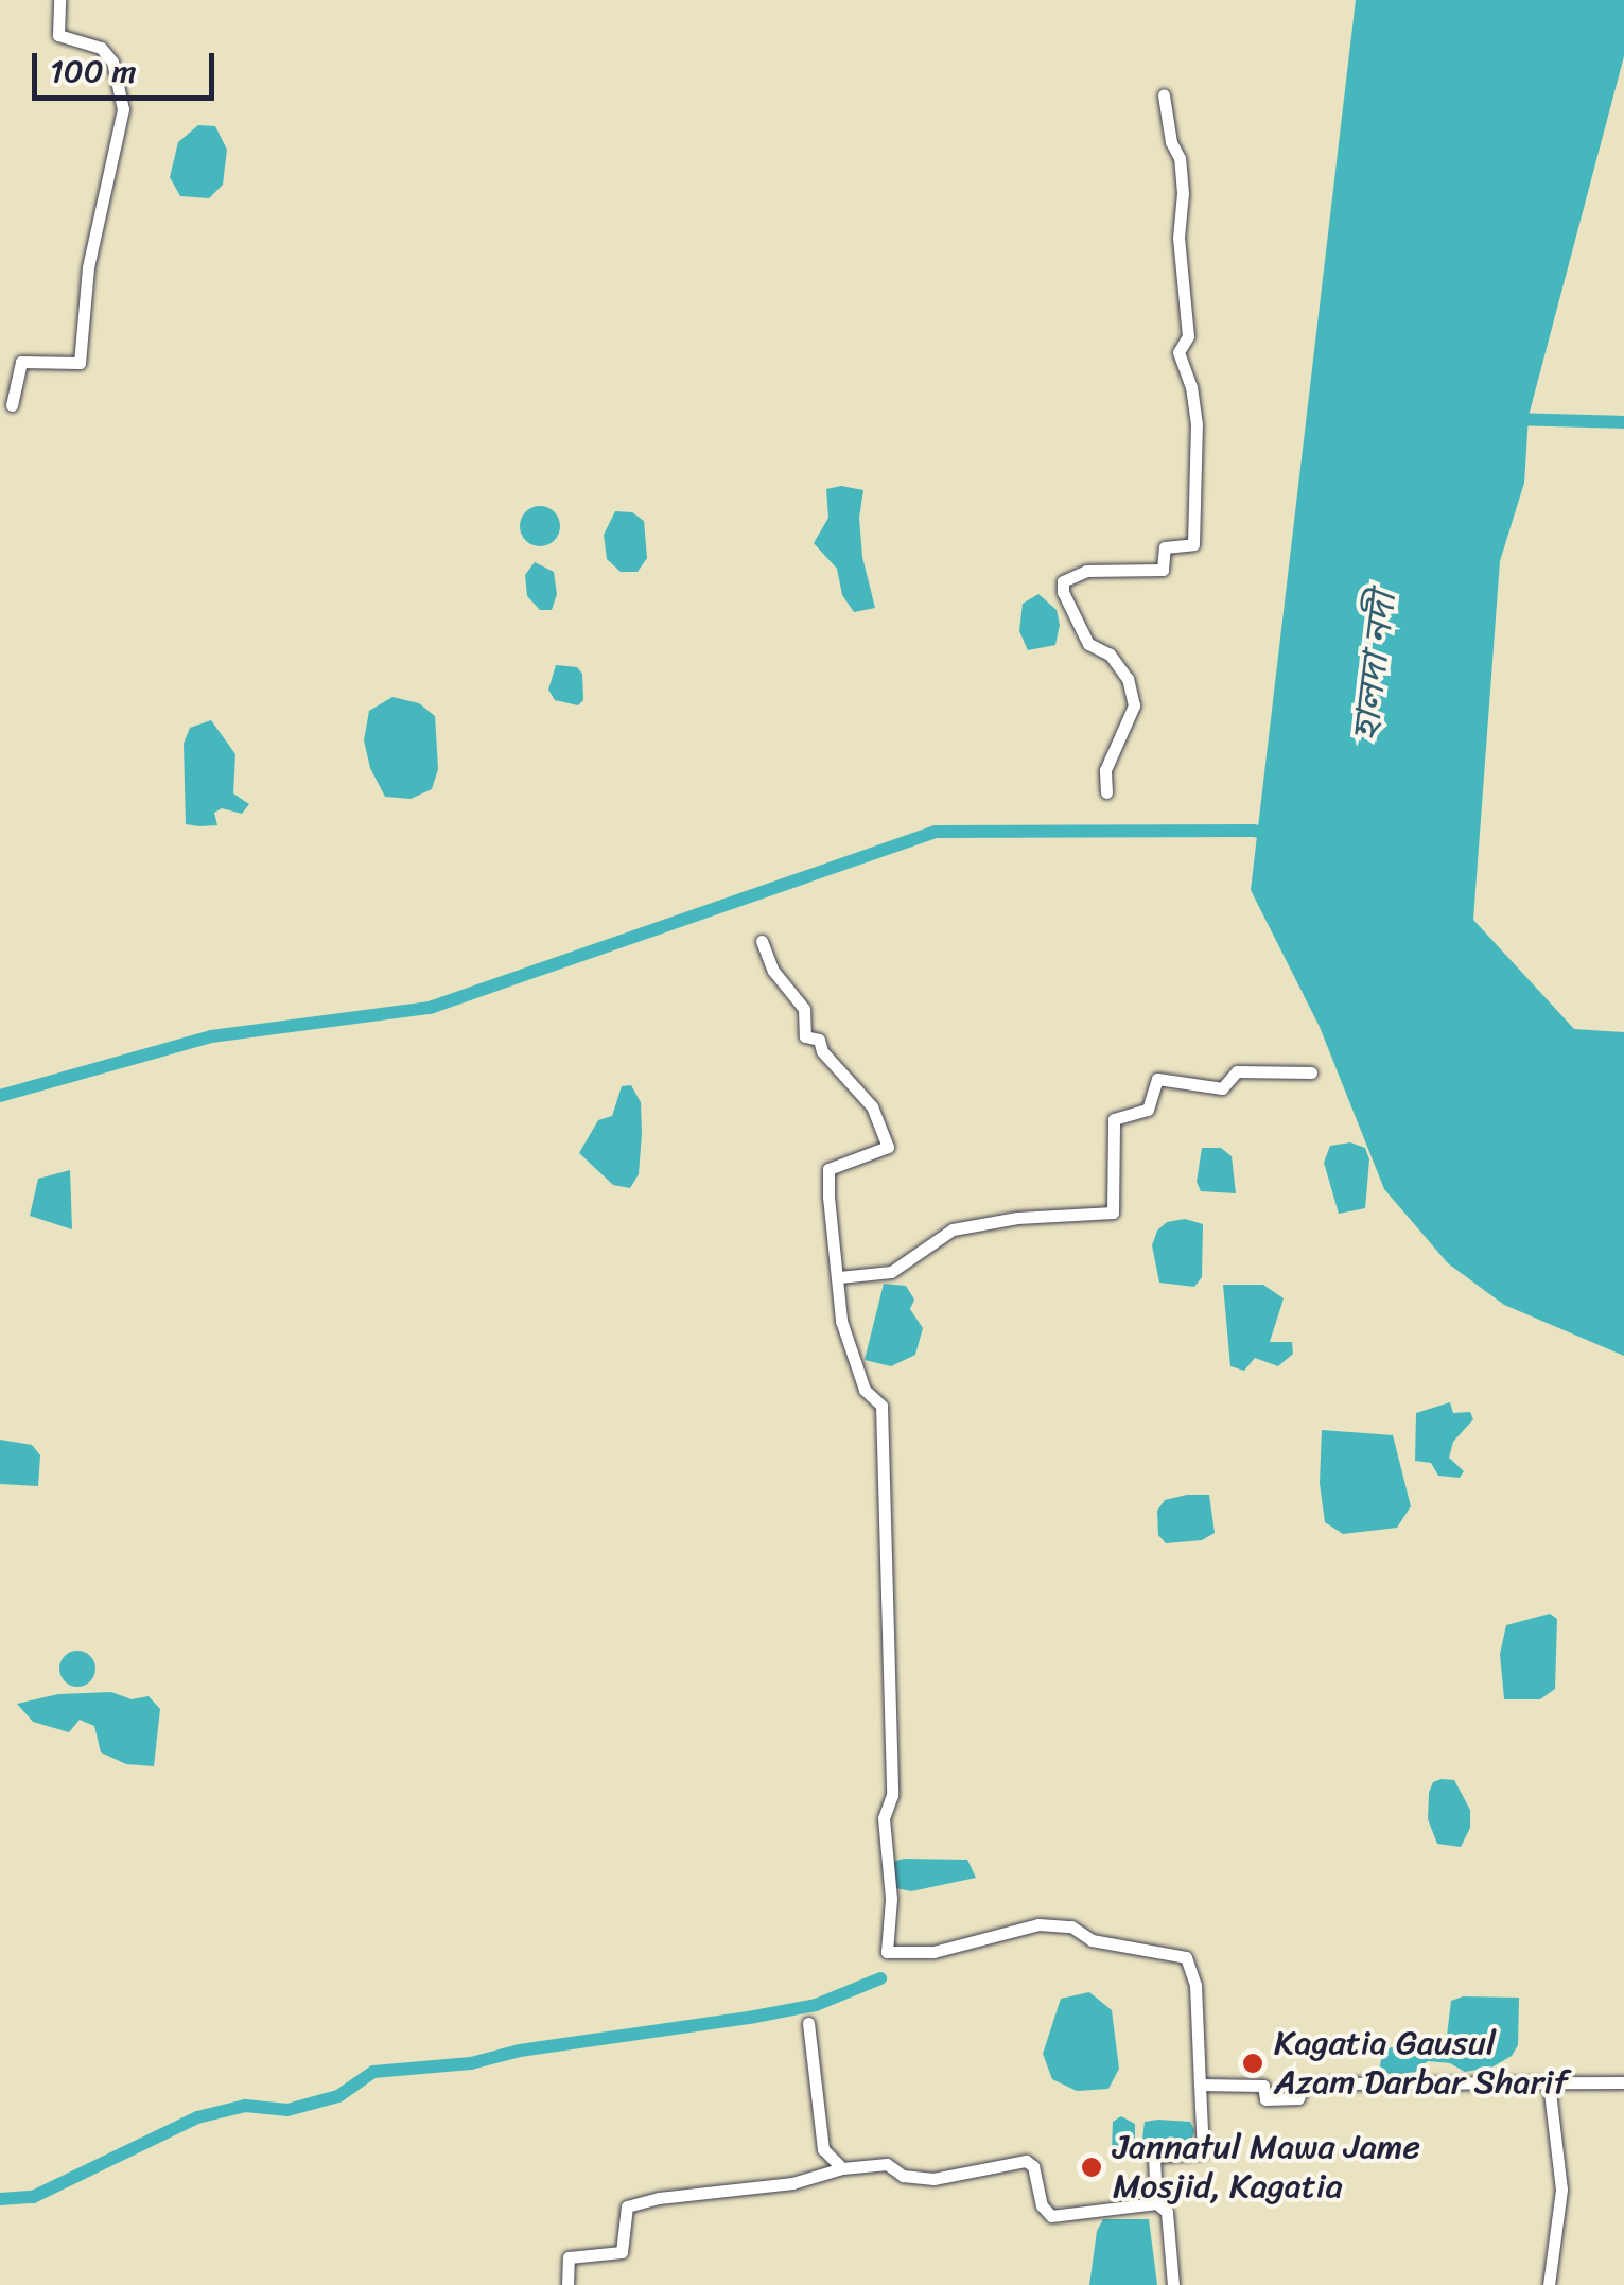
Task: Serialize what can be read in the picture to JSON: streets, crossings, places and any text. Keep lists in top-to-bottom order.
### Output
{
  "water": ["হালদা নদী"],
  "places": ["Kagatia Gausul Azam Darbar Sharif", "Jannatul Mawa Jame Mosjid, Kagatia"],
  "scale_bar": "100 m"
}
